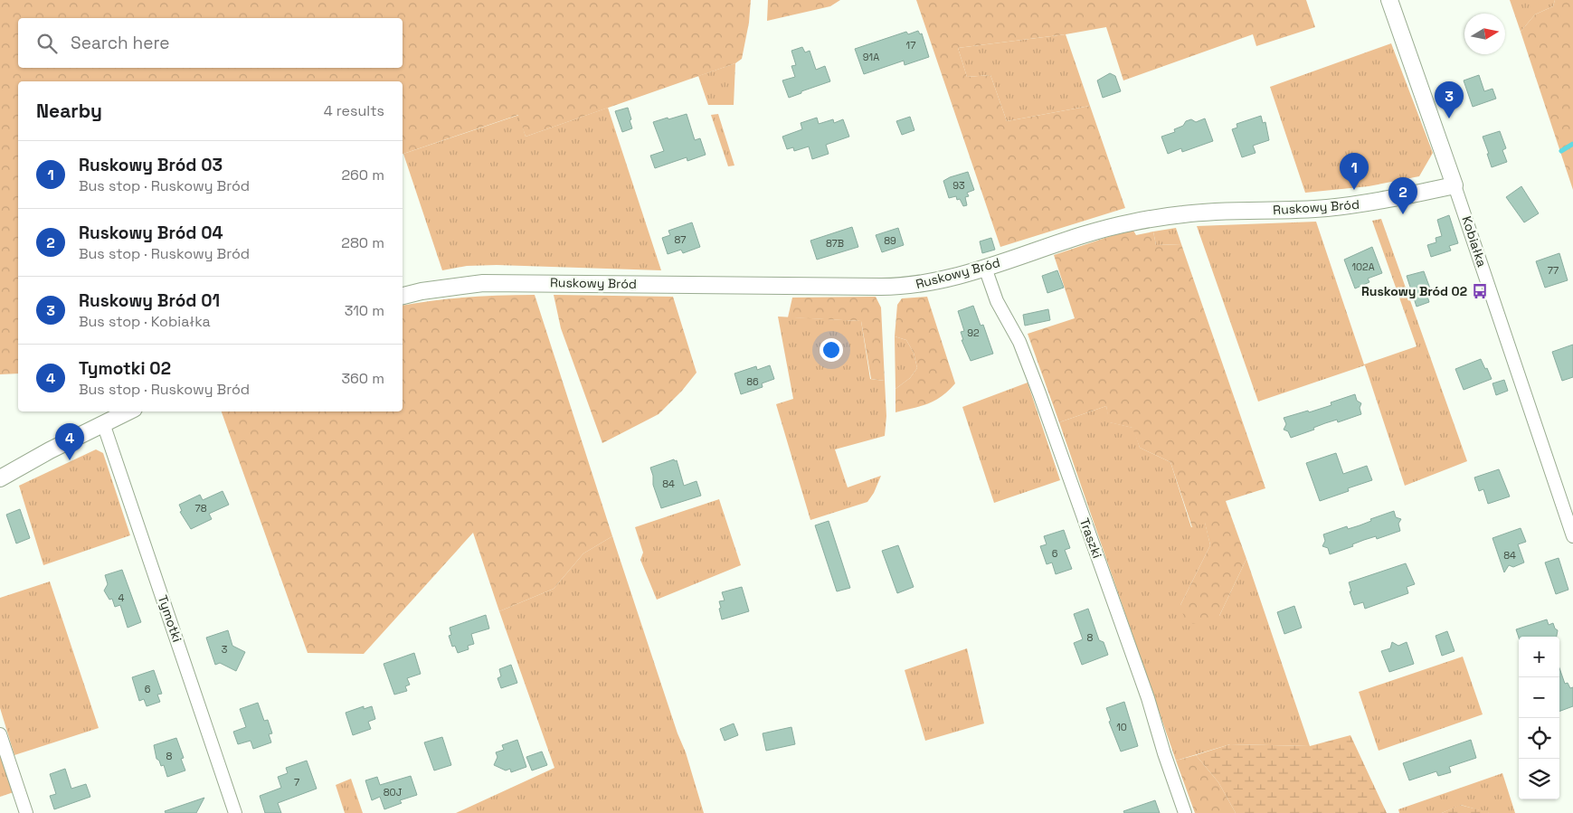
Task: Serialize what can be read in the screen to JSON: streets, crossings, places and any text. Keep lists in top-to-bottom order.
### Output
{
  "streets": {
    "street": [
      "Ruskowy Bród",
      "Kobiałka",
      "Traszki",
      "Tymotki"
    ]
  },
  "crossings": [
    ["Ruskowy Bród", "Kobiałka"],
    ["Ruskowy Bród", "Traszki"]
  ],
  "places": {
    "bus stop": ["Ruskowy Bród 02"]
  },
  "house_numbers": [
    "17",
    "91A",
    "93",
    "87",
    "89",
    "87B",
    "102A",
    "77",
    "92",
    "86",
    "84",
    "78",
    "6",
    "84",
    "4",
    "8",
    "3",
    "6",
    "10",
    "8",
    "7",
    "80J"
  ],
  "north": "right",
  "page": {
    "search": "Search here",
    "pins": [
      "3",
      "1",
      "2",
      "4"
    ],
    "heading": ["Nearby", "4 results"],
    "list": [
      {
        "mark": "1",
        "name": "Ruskowy Bród 03",
        "note": "Bus stop · Ruskowy Bród",
        "value": "260 m"
      },
      {
        "mark": "2",
        "name": "Ruskowy Bród 04",
        "note": "Bus stop · Ruskowy Bród",
        "value": "280 m"
      },
      {
        "mark": "3",
        "name": "Ruskowy Bród 01",
        "note": "Bus stop · Kobiałka",
        "value": "310 m"
      },
      {
        "mark": "4",
        "name": "Tymotki 02",
        "note": "Bus stop · Ruskowy Bród",
        "value": "360 m"
      }
    ],
    "map_buttons": ["+", "−"]
  }
}
